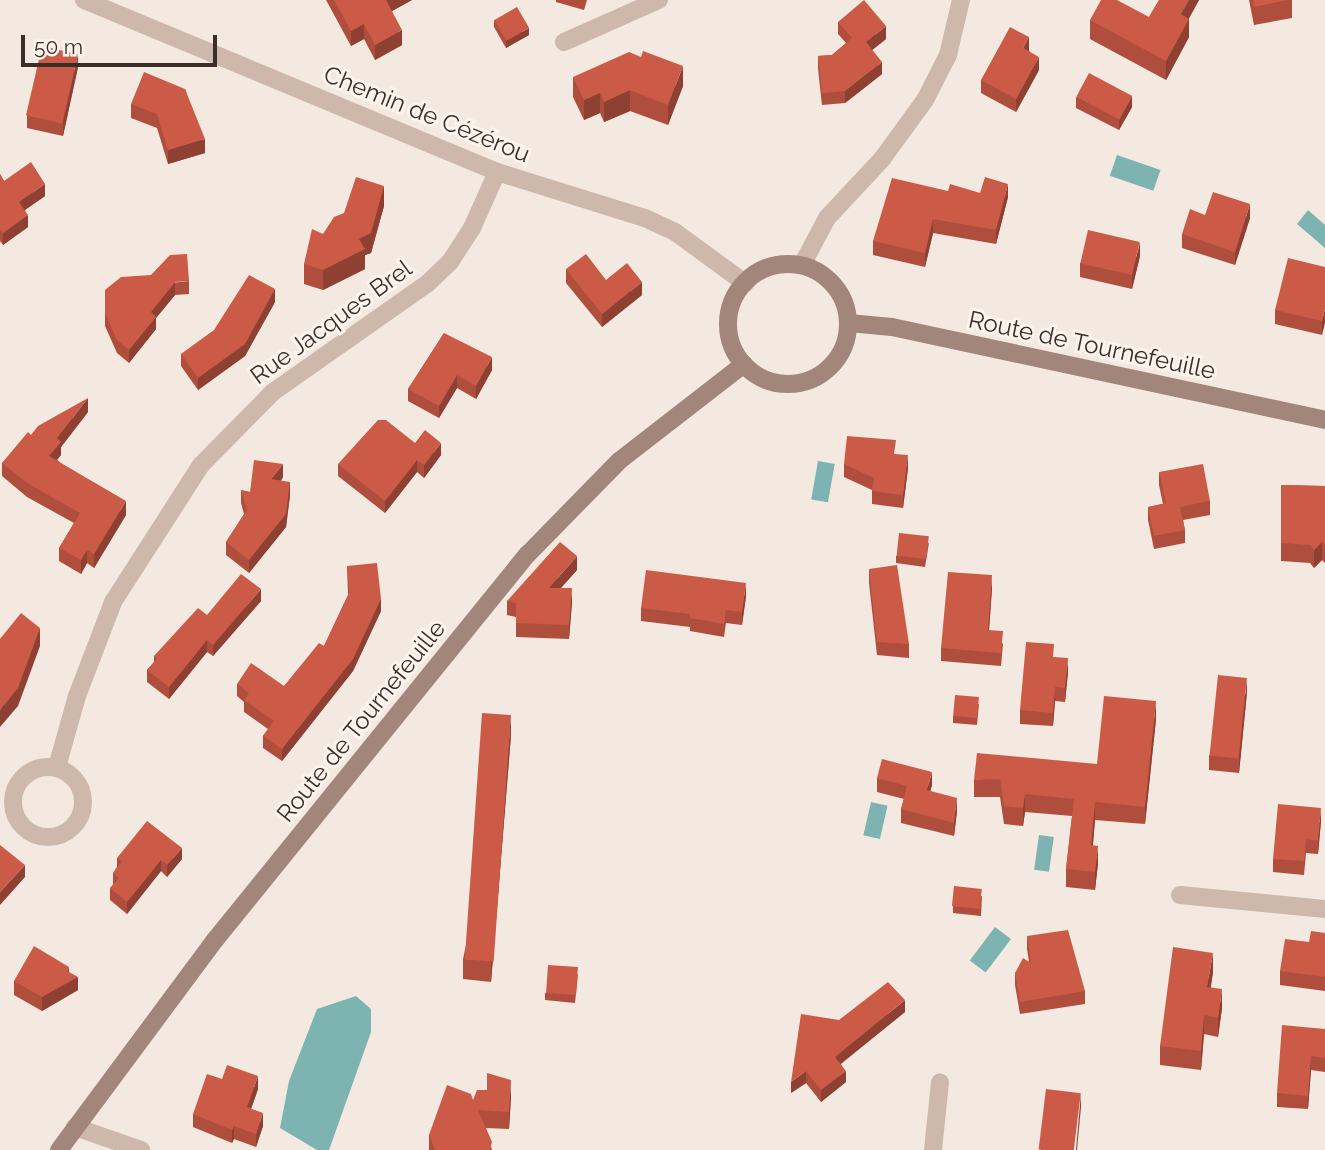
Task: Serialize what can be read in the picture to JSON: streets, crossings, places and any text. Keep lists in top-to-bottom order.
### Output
{
  "streets": {
    "street": ["Chemin de Cézérou", "Rue Jacques Brel", "Route de Tournefeuille"]
  },
  "crossings": [
    ["Chemin de Cézérou", "Rue Jacques Brel"],
    ["Chemin de Cézérou", "Route de Tournefeuille"]
  ],
  "scale_bar": "50 m"
}
